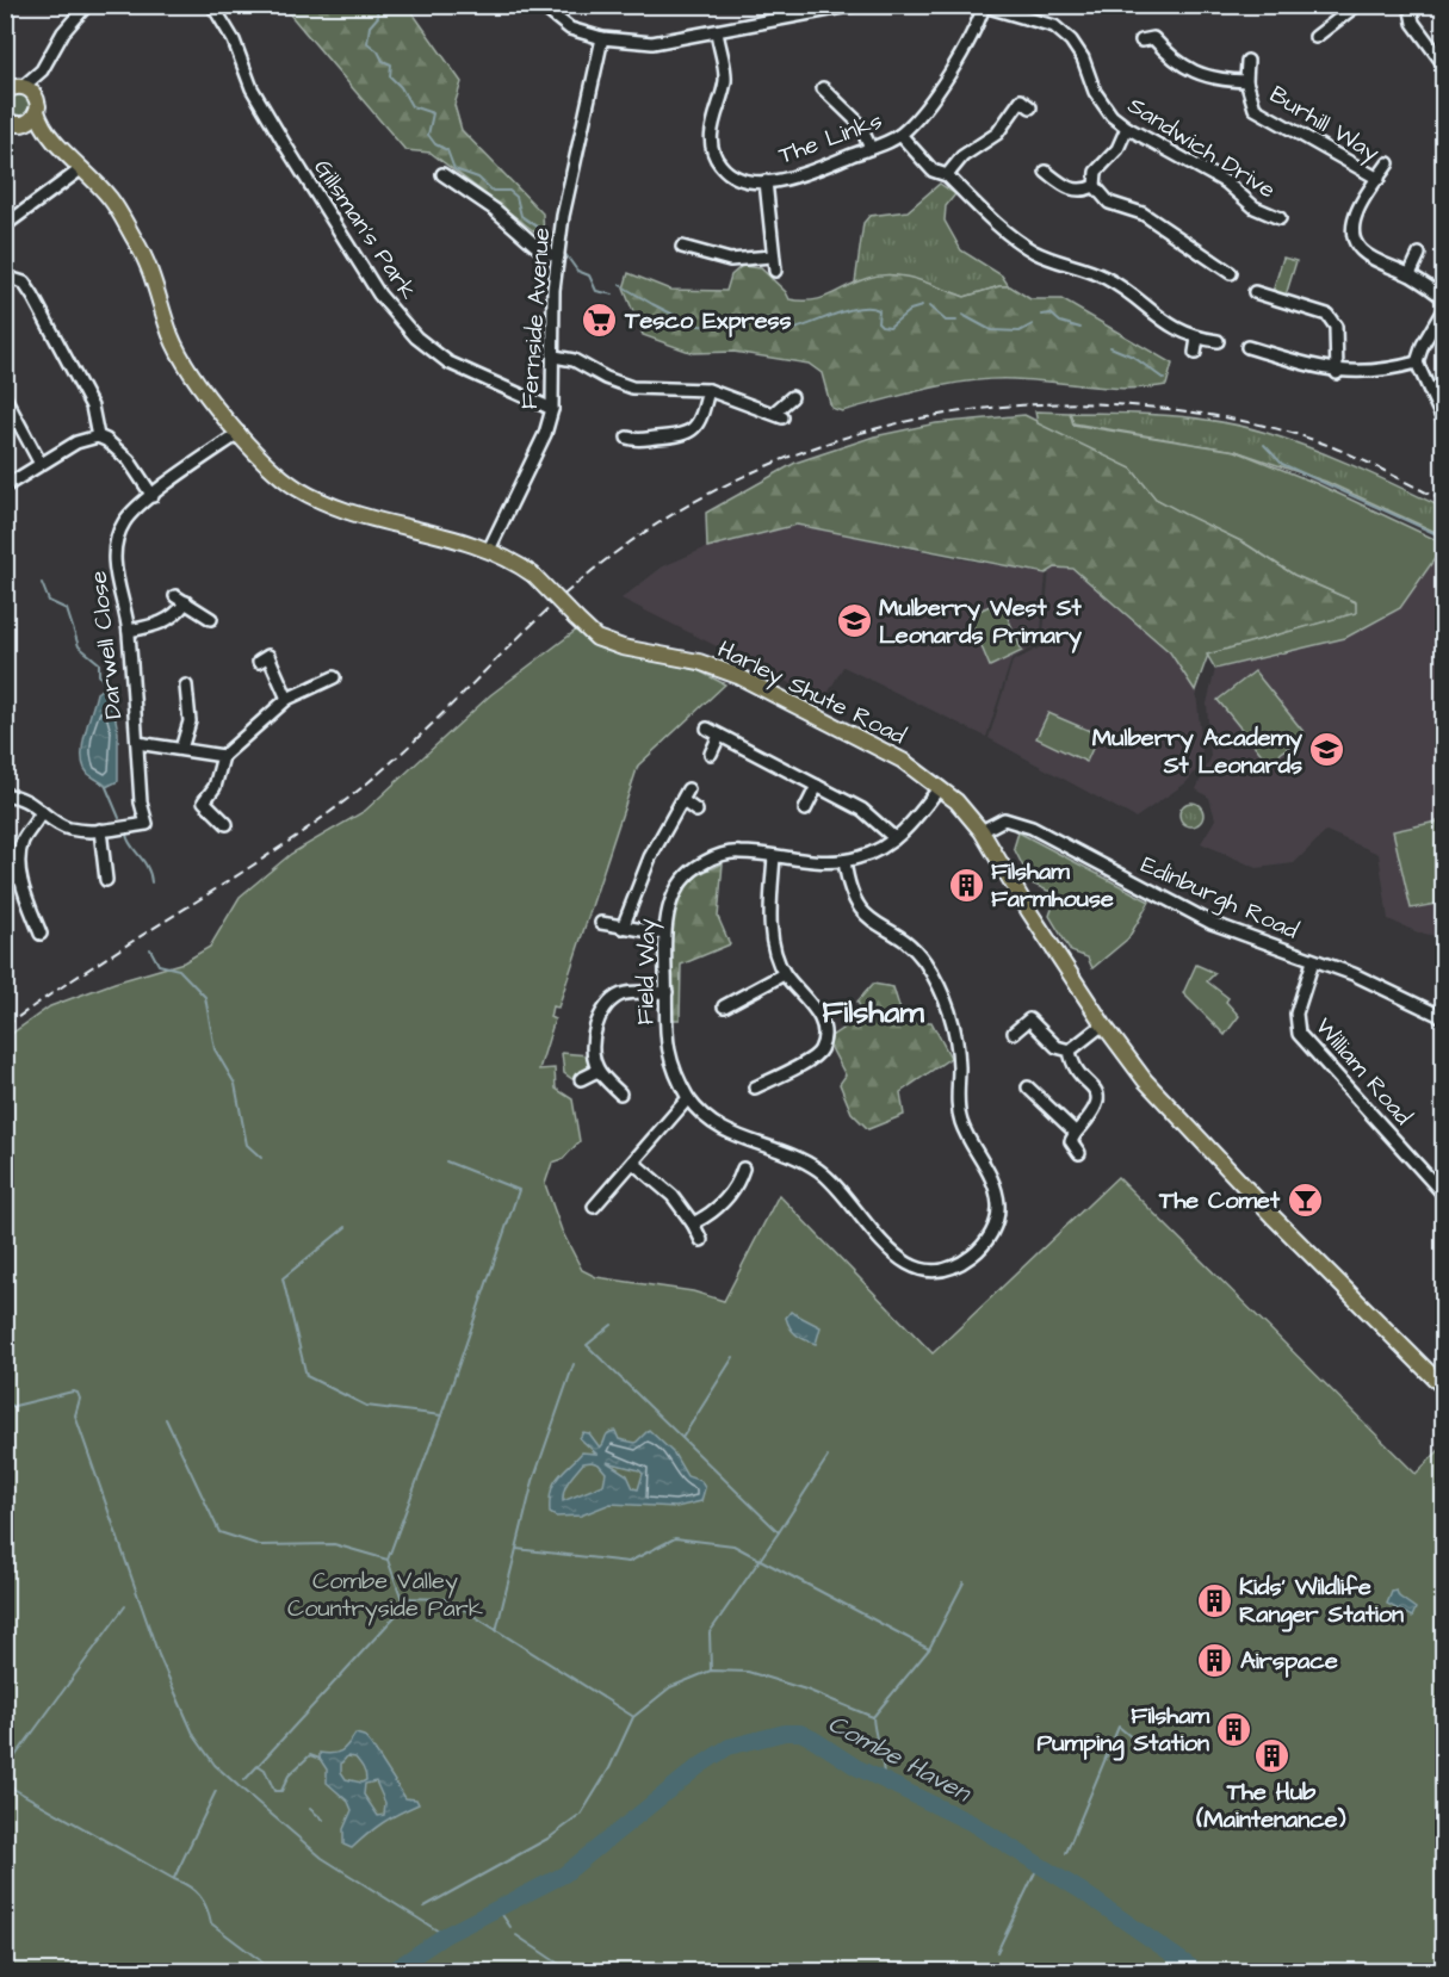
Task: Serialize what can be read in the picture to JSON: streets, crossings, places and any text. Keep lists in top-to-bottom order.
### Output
{
  "streets": {
    "main road": ["Harley Shute Road"],
    "street": [
      "Burhill Way",
      "The Links",
      "Sandwich Drive",
      "Gillsman's Park",
      "Fernside Avenue",
      "Darwell Close",
      "Edinburgh Road",
      "Field Way",
      "William Road"
    ]
  },
  "crossings": [
    ["The Links", "Sandwich Drive"],
    ["Gillsman's Park", "Fernside Avenue"],
    ["Fernside Avenue", "Harley Shute Road"],
    ["Darwell Close", "Harley Shute Road"],
    ["Harley Shute Road", "Edinburgh Road"],
    ["Harley Shute Road", "Field Way"],
    ["Edinburgh Road", "William Road"]
  ],
  "districts": ["Filsham"],
  "water": ["Combe Haven"],
  "parks": ["Combe Valley Countryside Park"],
  "places": {
    "supermarket": ["Tesco Express"],
    "school or university": ["Mulberry West St Leonards Primary", "Mulberry Academy St Leonards"],
    "building": [
      "Filsham Farmhouse",
      "Kids' Wildlife Ranger Station",
      "Airspace",
      "Filsham Pumping Station",
      "The Hub (Maintenance)"
    ],
    "bar": ["The Comet"]
  }
}
